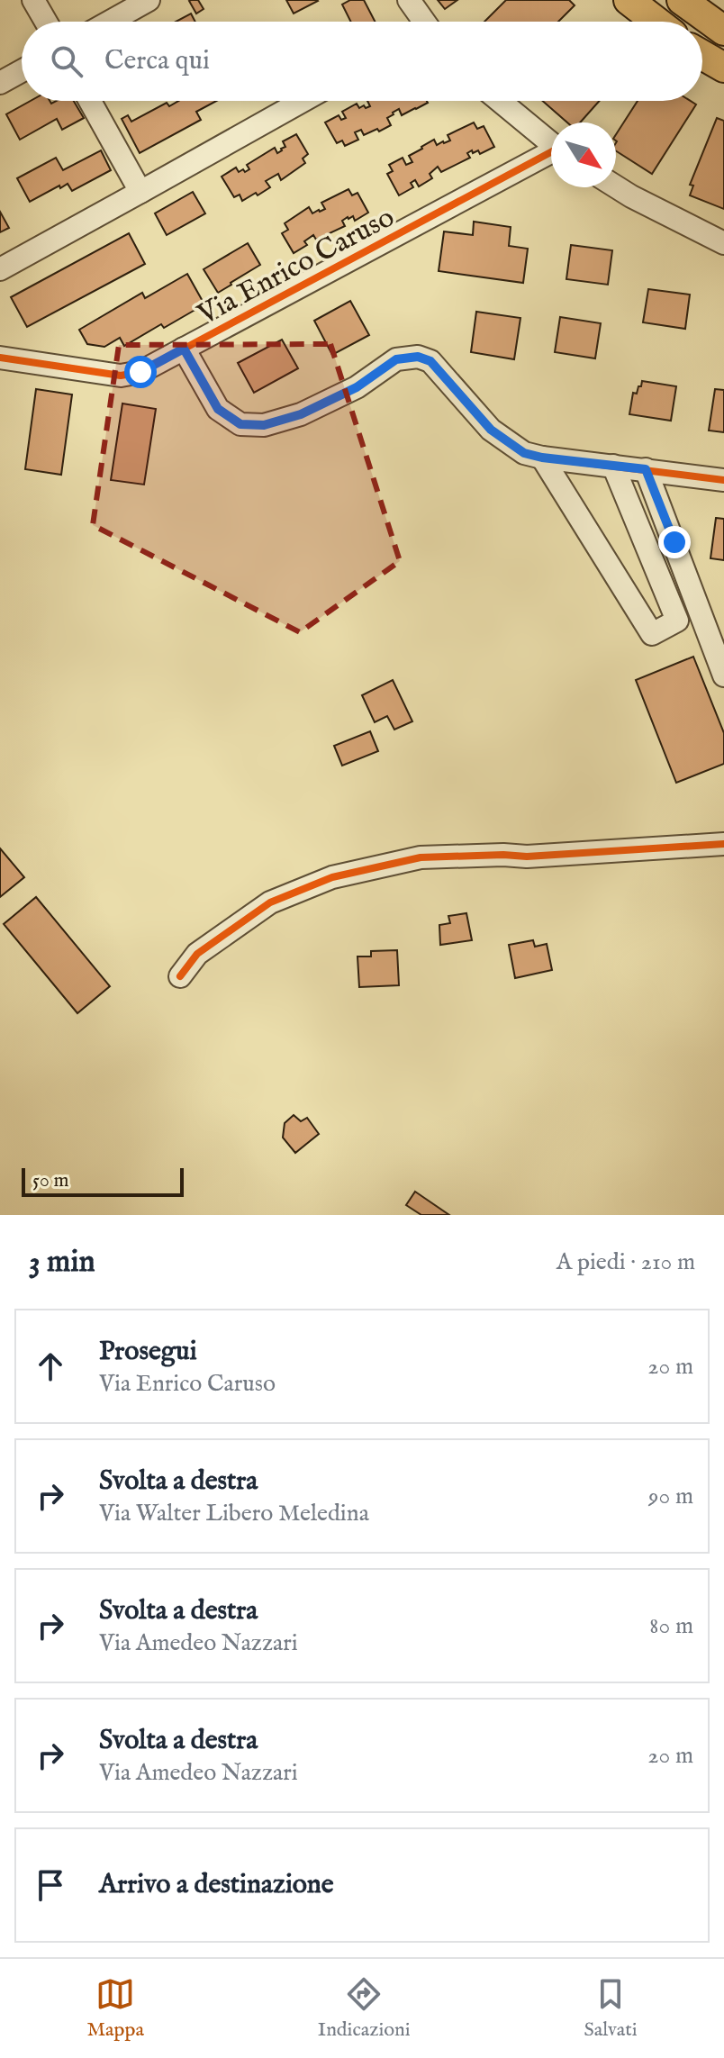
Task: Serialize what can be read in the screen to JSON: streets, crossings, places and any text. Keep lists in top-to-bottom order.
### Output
{
  "streets": {
    "street": ["Via Enrico Caruso"]
  },
  "scale_bar": "50 m",
  "north": "bottom right",
  "page": {
    "search": "Cerca qui",
    "scale": "50 m",
    "heading": ["3 min", "A piedi · 210 m"],
    "list": [
      ["Prosegui", "Via Enrico Caruso", "20 m"],
      ["Svolta a destra", "Via Walter Libero Meledina", "90 m"],
      ["Svolta a destra", "Via Amedeo Nazzari", "80 m"],
      ["Svolta a destra", "Via Amedeo Nazzari", "20 m"],
      "Arrivo a destinazione"
    ],
    "nav": ["Mappa", "Indicazioni", "Salvati"]
  }
}
